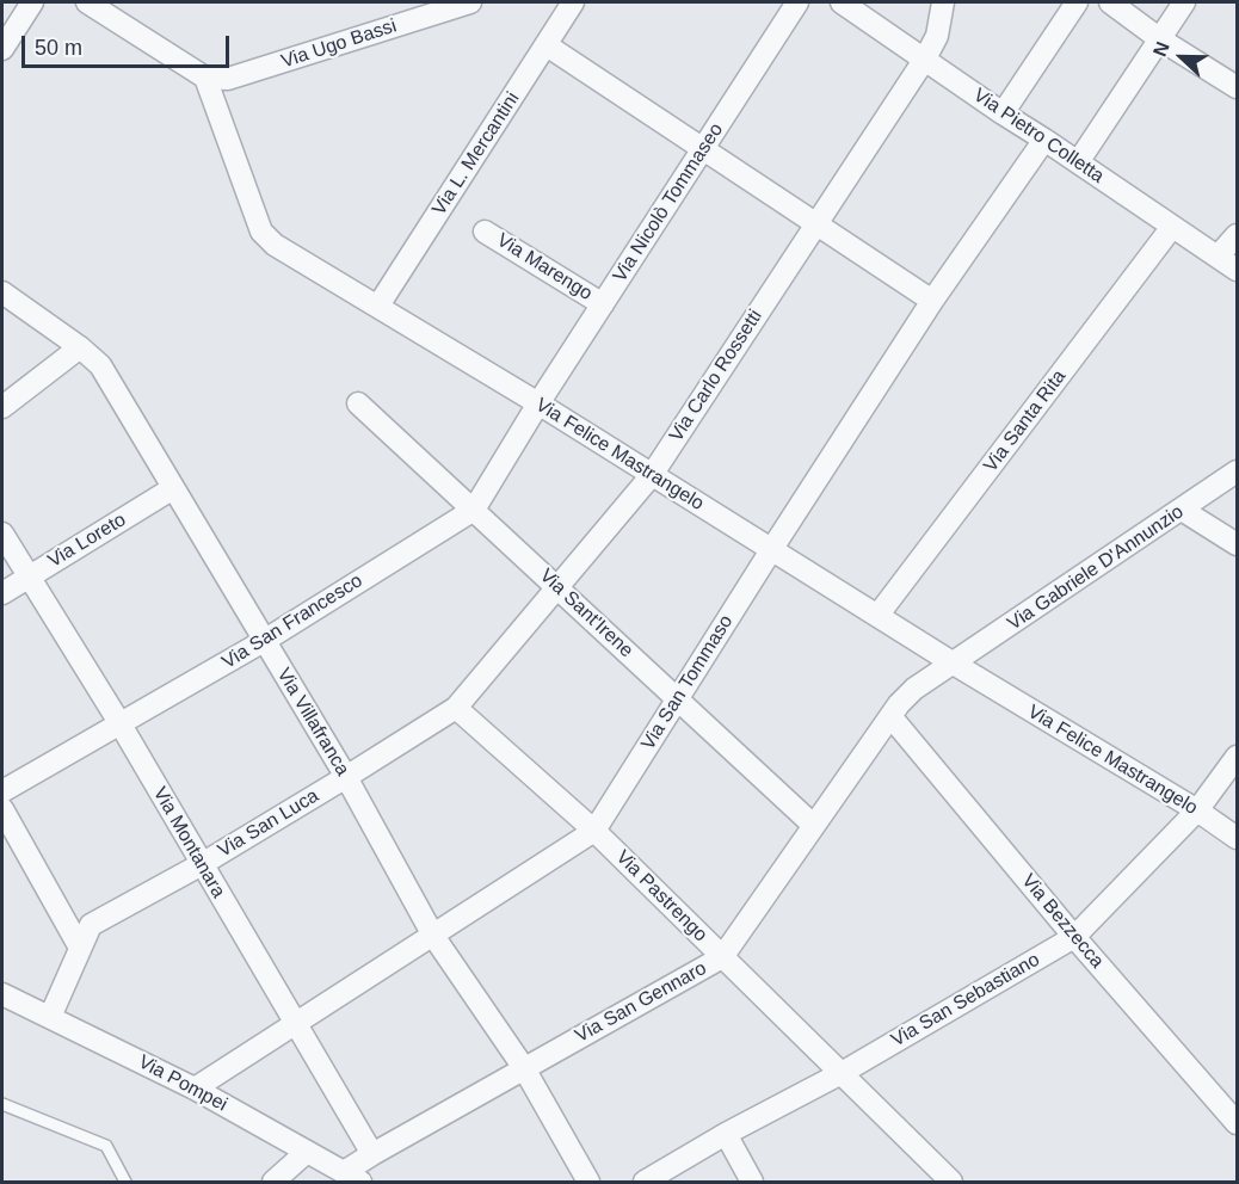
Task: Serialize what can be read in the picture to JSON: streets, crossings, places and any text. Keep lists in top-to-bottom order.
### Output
{
  "streets": {
    "street": [
      "Via Ugo Bassi",
      "Via Pietro Colletta",
      "Via L. Mercantini",
      "Via Nicolò Tommaseo",
      "Via Marengo",
      "Via Carlo Rossetti",
      "Via Santa Rita",
      "Via Felice Mastrangelo",
      "Via Loreto",
      "Via Gabriele D'Annunzio",
      "Via Sant'Irene",
      "Via San Francesco",
      "Via San Tommaso",
      "Via Villafranca",
      "Via San Luca",
      "Via Montanara",
      "Via Pastrengo",
      "Via Bezzecca",
      "Via San Sebastiano",
      "Via San Gennaro",
      "Via Pompei"
    ]
  },
  "crossings": [
    ["Via Ugo Bassi", "Via Felice Mastrangelo"],
    ["Via Pietro Colletta", "Via Carlo Rossetti"],
    ["Via Pietro Colletta", "Via Santa Rita"],
    ["Via Pietro Colletta", "Via San Tommaso"],
    ["Via L. Mercantini", "Via Felice Mastrangelo"],
    ["Via Nicolò Tommaseo", "Via Marengo"],
    ["Via Nicolò Tommaseo", "Via Felice Mastrangelo"],
    ["Via Nicolò Tommaseo", "Via San Francesco"],
    ["Via Carlo Rossetti", "Via Felice Mastrangelo"],
    ["Via Carlo Rossetti", "Via Sant'Irene"],
    ["Via Carlo Rossetti", "Via Villafranca"],
    ["Via Carlo Rossetti", "Via San Luca"],
    ["Via Carlo Rossetti", "Via Pastrengo"],
    ["Via Santa Rita", "Via Felice Mastrangelo"],
    ["Via Felice Mastrangelo", "Via Gabriele D'Annunzio"],
    ["Via Felice Mastrangelo", "Via San Francesco"],
    ["Via Felice Mastrangelo", "Via San Tommaso"],
    ["Via Felice Mastrangelo", "Via San Sebastiano"],
    ["Via Felice Mastrangelo", "Via San Gennaro"],
    ["Via Loreto", "Via Villafranca"],
    ["Via Loreto", "Via Montanara"],
    ["Via Gabriele D'Annunzio", "Via San Gennaro"],
    ["Via Sant'Irene", "Via San Francesco"],
    ["Via Sant'Irene", "Via San Tommaso"],
    ["Via Sant'Irene", "Via San Gennaro"],
    ["Via San Francesco", "Via Villafranca"],
    ["Via San Francesco", "Via Montanara"],
    ["Via San Tommaso", "Via Villafranca"],
    ["Via San Tommaso", "Via Montanara"],
    ["Via San Tommaso", "Via Pastrengo"],
    ["Via San Tommaso", "Via Pompei"],
    ["Via Villafranca", "Via San Luca"],
    ["Via Villafranca", "Via San Gennaro"],
    ["Via San Luca", "Via Montanara"],
    ["Via San Luca", "Via Pompei"],
    ["Via Montanara", "Via San Gennaro"],
    ["Via Pastrengo", "Via San Sebastiano"],
    ["Via Pastrengo", "Via San Gennaro"],
    ["Via Bezzecca", "Via San Sebastiano"],
    ["Via Bezzecca", "Via San Gennaro"],
    ["Via San Gennaro", "Via Pompei"]
  ],
  "scale_bar": "50 m",
  "north": "left"
}
